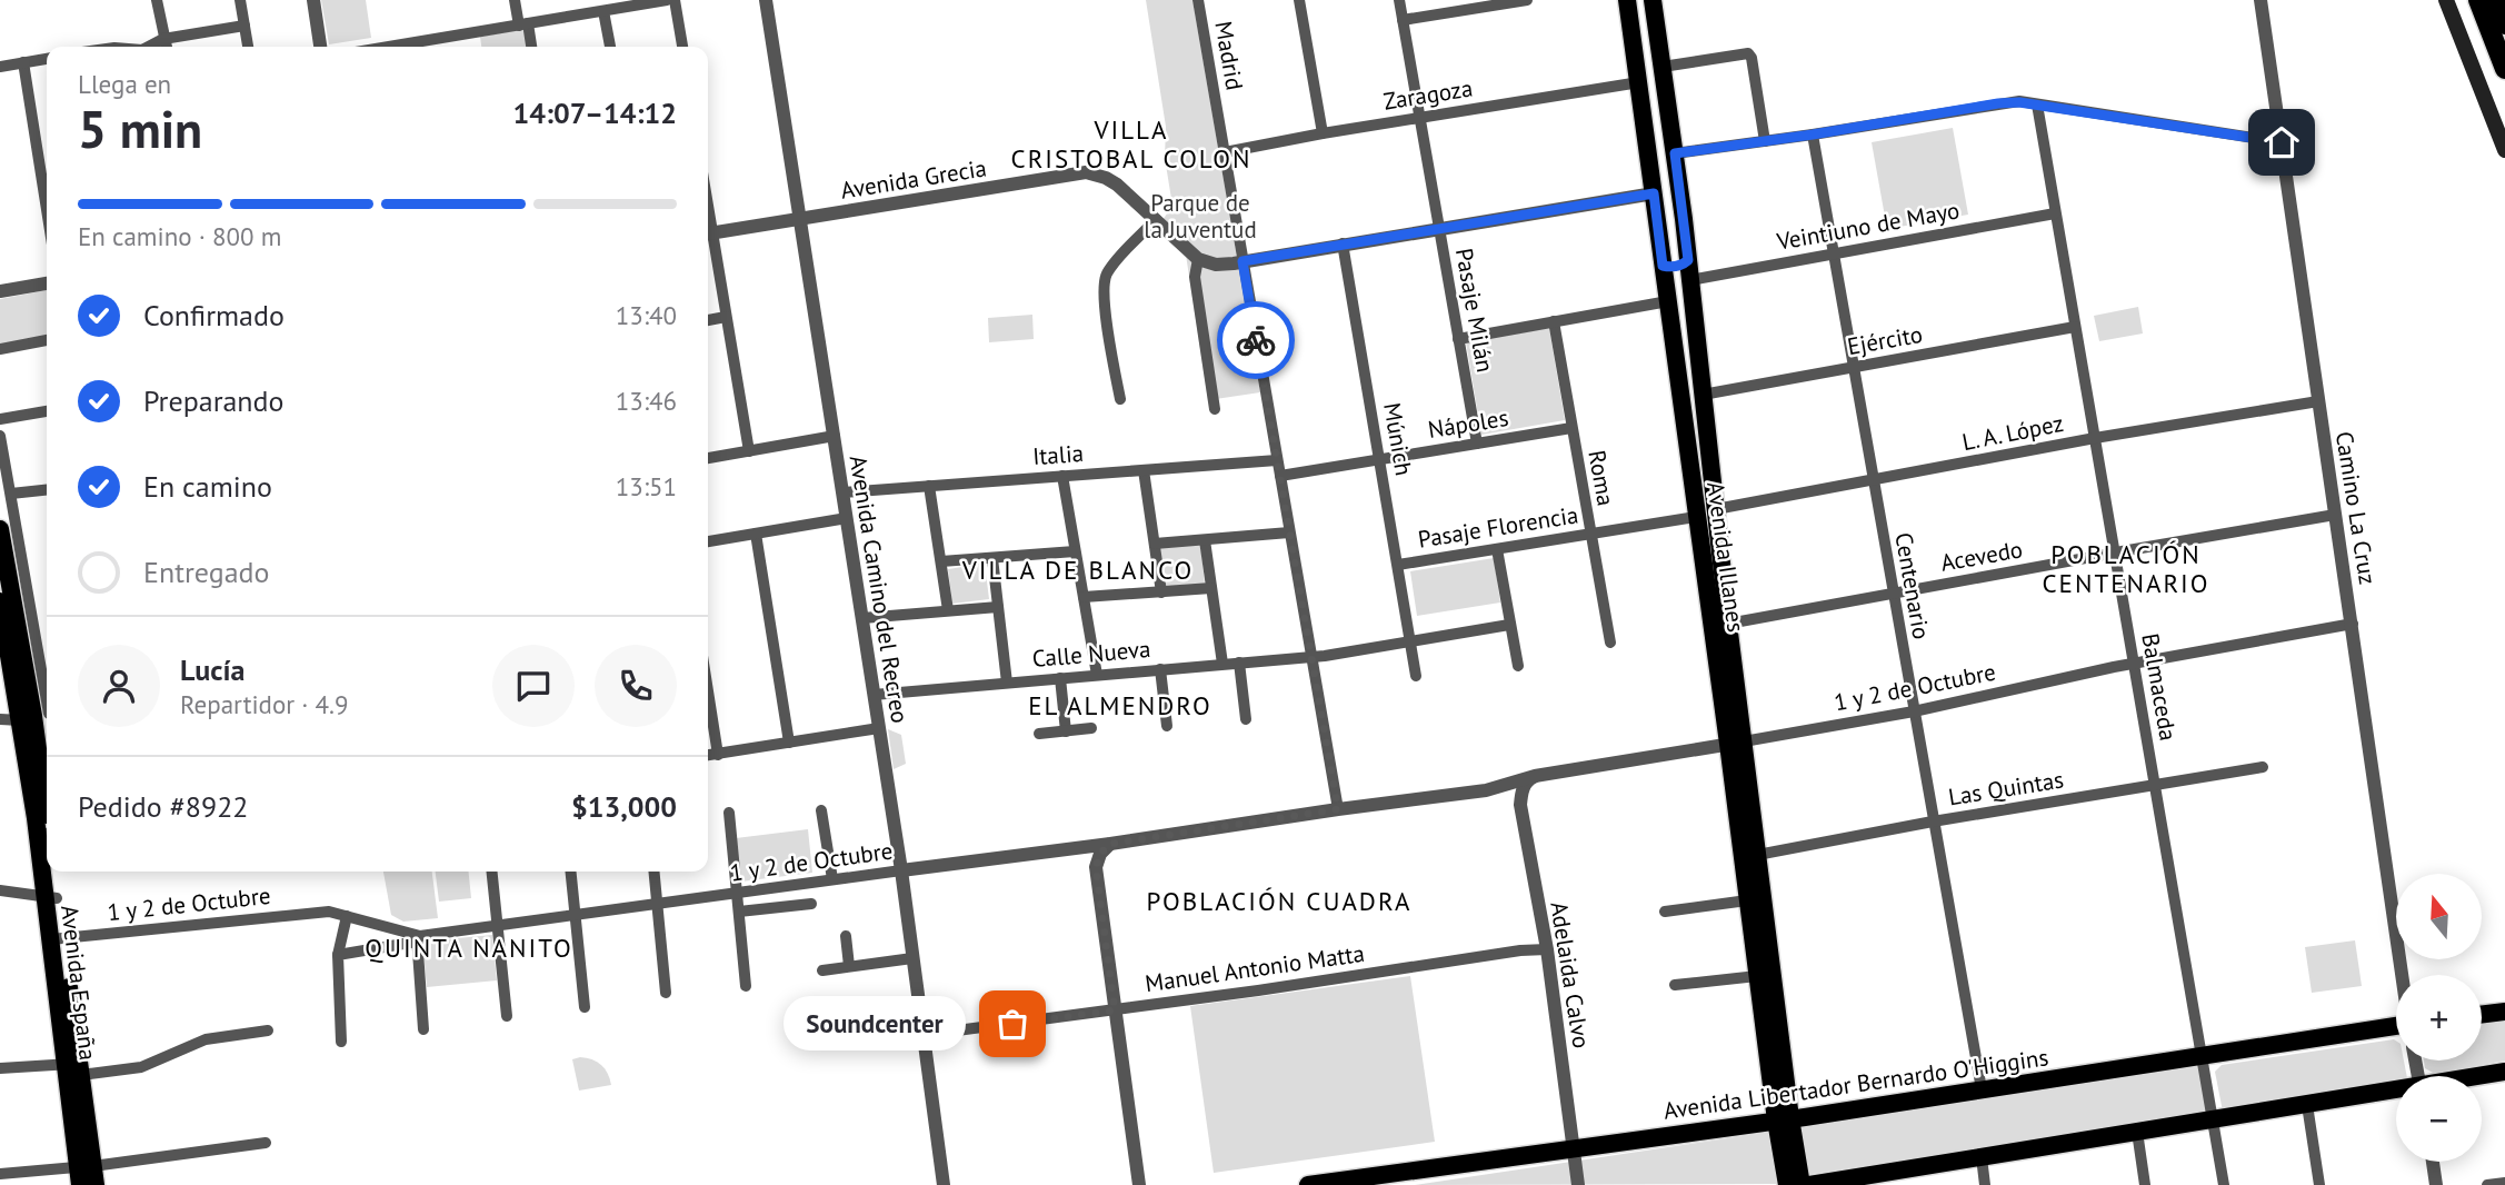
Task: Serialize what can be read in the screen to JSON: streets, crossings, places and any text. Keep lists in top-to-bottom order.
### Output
{
  "streets": {
    "main road": ["Avenida Illanes", "Avenida España", "Avenida Libertador Bernardo O'Higgins"],
    "street": [
      "Madrid",
      "Zaragoza",
      "Avenida Grecia",
      "Veintiuno de Mayo",
      "Pasaje Milán",
      "Ejército",
      "Nápoles",
      "L. A. López",
      "Múnich",
      "Italia",
      "Roma",
      "Camino La Cruz",
      "Pasaje Florencia",
      "Acevedo",
      "Centenario",
      "Avenida Camino del Recreo",
      "Calle Nueva",
      "1 y 2 de Octubre",
      "Balmaceda",
      "Las Quintas",
      "Manuel Antonio Matta",
      "Adelaida Calvo"
    ]
  },
  "crossings": [
    ["Madrid", "Zaragoza"],
    ["Madrid", "Nápoles"],
    ["Madrid", "Italia"],
    ["Madrid", "Calle Nueva"],
    ["Madrid", "1 y 2 de Octubre"],
    ["Zaragoza", "Pasaje Milán"],
    ["Zaragoza", "Avenida Illanes"],
    ["Avenida Grecia", "Avenida Camino del Recreo"],
    ["Veintiuno de Mayo", "Avenida Illanes"],
    ["Veintiuno de Mayo", "Centenario"],
    ["Veintiuno de Mayo", "Balmaceda"],
    ["Pasaje Milán", "Nápoles"],
    ["Ejército", "Avenida Illanes"],
    ["Ejército", "Centenario"],
    ["Ejército", "Balmaceda"],
    ["Nápoles", "Múnich"],
    ["Nápoles", "Roma"],
    ["L. A. López", "Camino La Cruz"],
    ["L. A. López", "Avenida Illanes"],
    ["L. A. López", "Centenario"],
    ["L. A. López", "Balmaceda"],
    ["Múnich", "Pasaje Florencia"],
    ["Múnich", "Calle Nueva"],
    ["Italia", "Avenida Camino del Recreo"],
    ["Roma", "Pasaje Florencia"],
    ["Camino La Cruz", "Acevedo"],
    ["Camino La Cruz", "1 y 2 de Octubre"],
    ["Pasaje Florencia", "Avenida Illanes"],
    ["Acevedo", "Avenida Illanes"],
    ["Acevedo", "Centenario"],
    ["Acevedo", "Balmaceda"],
    ["Avenida Illanes", "1 y 2 de Octubre"],
    ["Avenida Illanes", "Las Quintas"],
    ["Avenida Illanes", "Avenida Libertador Bernardo O'Higgins"],
    ["Centenario", "1 y 2 de Octubre"],
    ["Centenario", "Las Quintas"],
    ["Centenario", "Avenida Libertador Bernardo O'Higgins"],
    ["Avenida Camino del Recreo", "Calle Nueva"],
    ["Avenida Camino del Recreo", "1 y 2 de Octubre"],
    ["Avenida Camino del Recreo", "Manuel Antonio Matta"],
    ["1 y 2 de Octubre", "Balmaceda"],
    ["1 y 2 de Octubre", "Avenida España"],
    ["Balmaceda", "Las Quintas"],
    ["Balmaceda", "Avenida Libertador Bernardo O'Higgins"],
    ["Manuel Antonio Matta", "Adelaida Calvo"],
    ["Adelaida Calvo", "Avenida Libertador Bernardo O'Higgins"]
  ],
  "districts": [
    "VILLA CRISTOBAL COLON",
    "POBLACIÓN CENTENARIO",
    "VILLA DE BLANCO",
    "EL ALMENDRO",
    "POBLACIÓN CUADRA",
    "QUINTA NANITO"
  ],
  "parks": ["Parque de la Juventud"],
  "places": ["Soundcenter"],
  "north": "top",
  "page": {
    "heading": ["5 min", "Llega en", "14:07–14:12"],
    "panel": [
      "Lucía",
      "Repartidor · 4.9",
      "Pedido #8922",
      "$13,000"
    ],
    "bar": "En camino · 800 m",
    "list": [
      ["Confirmado", "13:40"],
      ["Preparando", "13:46"],
      ["En camino", "13:51"],
      "Entregado"
    ],
    "map_buttons": ["+", "−"],
    "bubble": "Soundcenter"
  }
}
